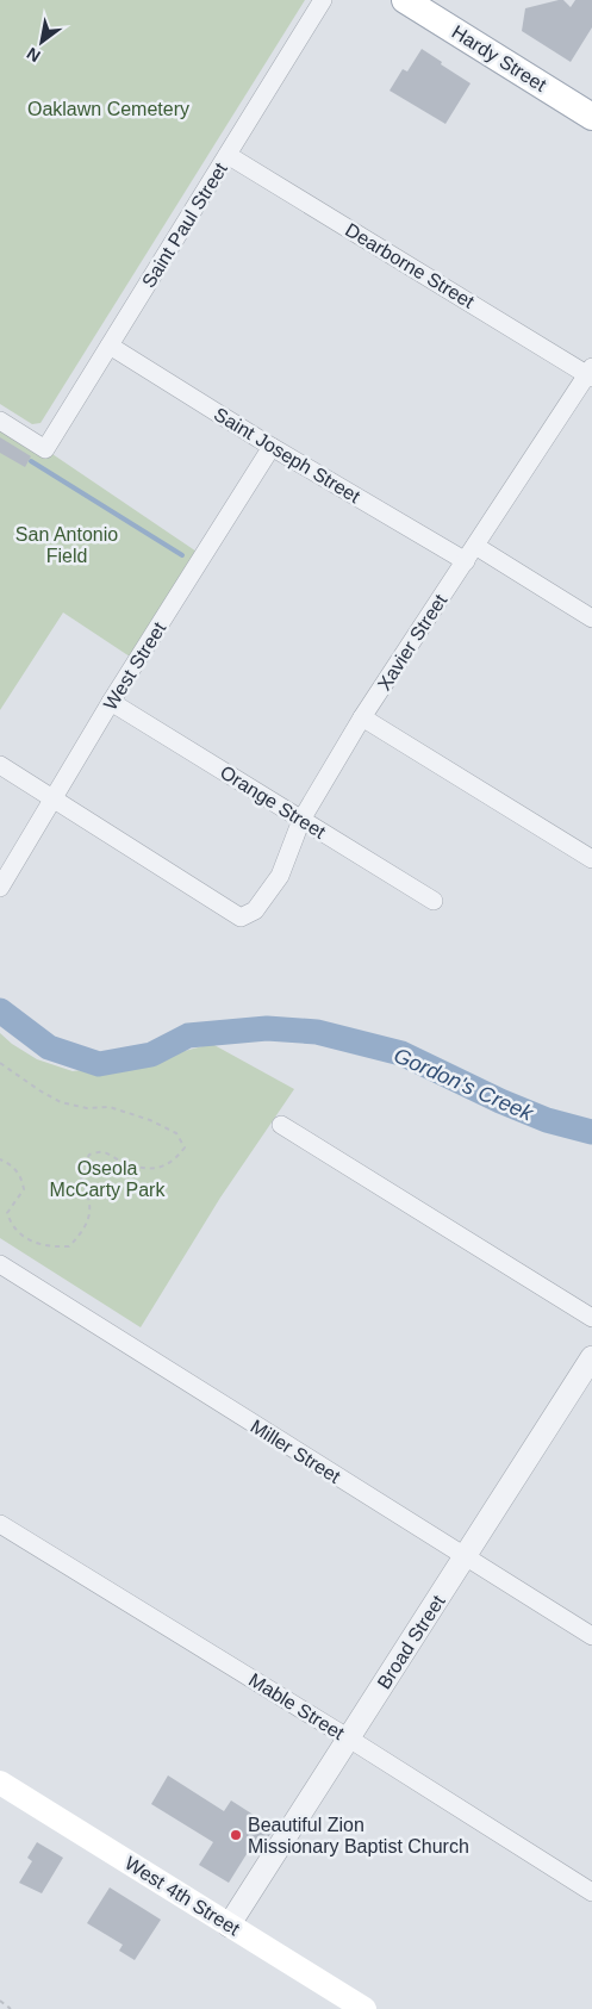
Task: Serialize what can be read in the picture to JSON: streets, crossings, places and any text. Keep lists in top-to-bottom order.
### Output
{
  "streets": {
    "main road": ["Hardy Street", "West 4th Street"],
    "street": [
      "Saint Paul Street",
      "Dearborne Street",
      "Saint Joseph Street",
      "Xavier Street",
      "West Street",
      "Orange Street",
      "Miller Street",
      "Broad Street",
      "Mable Street"
    ]
  },
  "crossings": [
    ["Saint Paul Street", "Dearborne Street"],
    ["Saint Paul Street", "Saint Joseph Street"],
    ["Dearborne Street", "Xavier Street"],
    ["Saint Joseph Street", "Xavier Street"],
    ["Saint Joseph Street", "West Street"],
    ["Xavier Street", "West Street"],
    ["Xavier Street", "Orange Street"],
    ["West Street", "Orange Street"],
    ["Miller Street", "Broad Street"],
    ["Broad Street", "Mable Street"],
    ["Broad Street", "West 4th Street"]
  ],
  "water": ["Gordon's Creek"],
  "parks": ["Oaklawn Cemetery", "San Antonio Field", "Oseola McCarty Park"],
  "places": ["Beautiful Zion Missionary Baptist Church"],
  "north": "bottom left"
}
